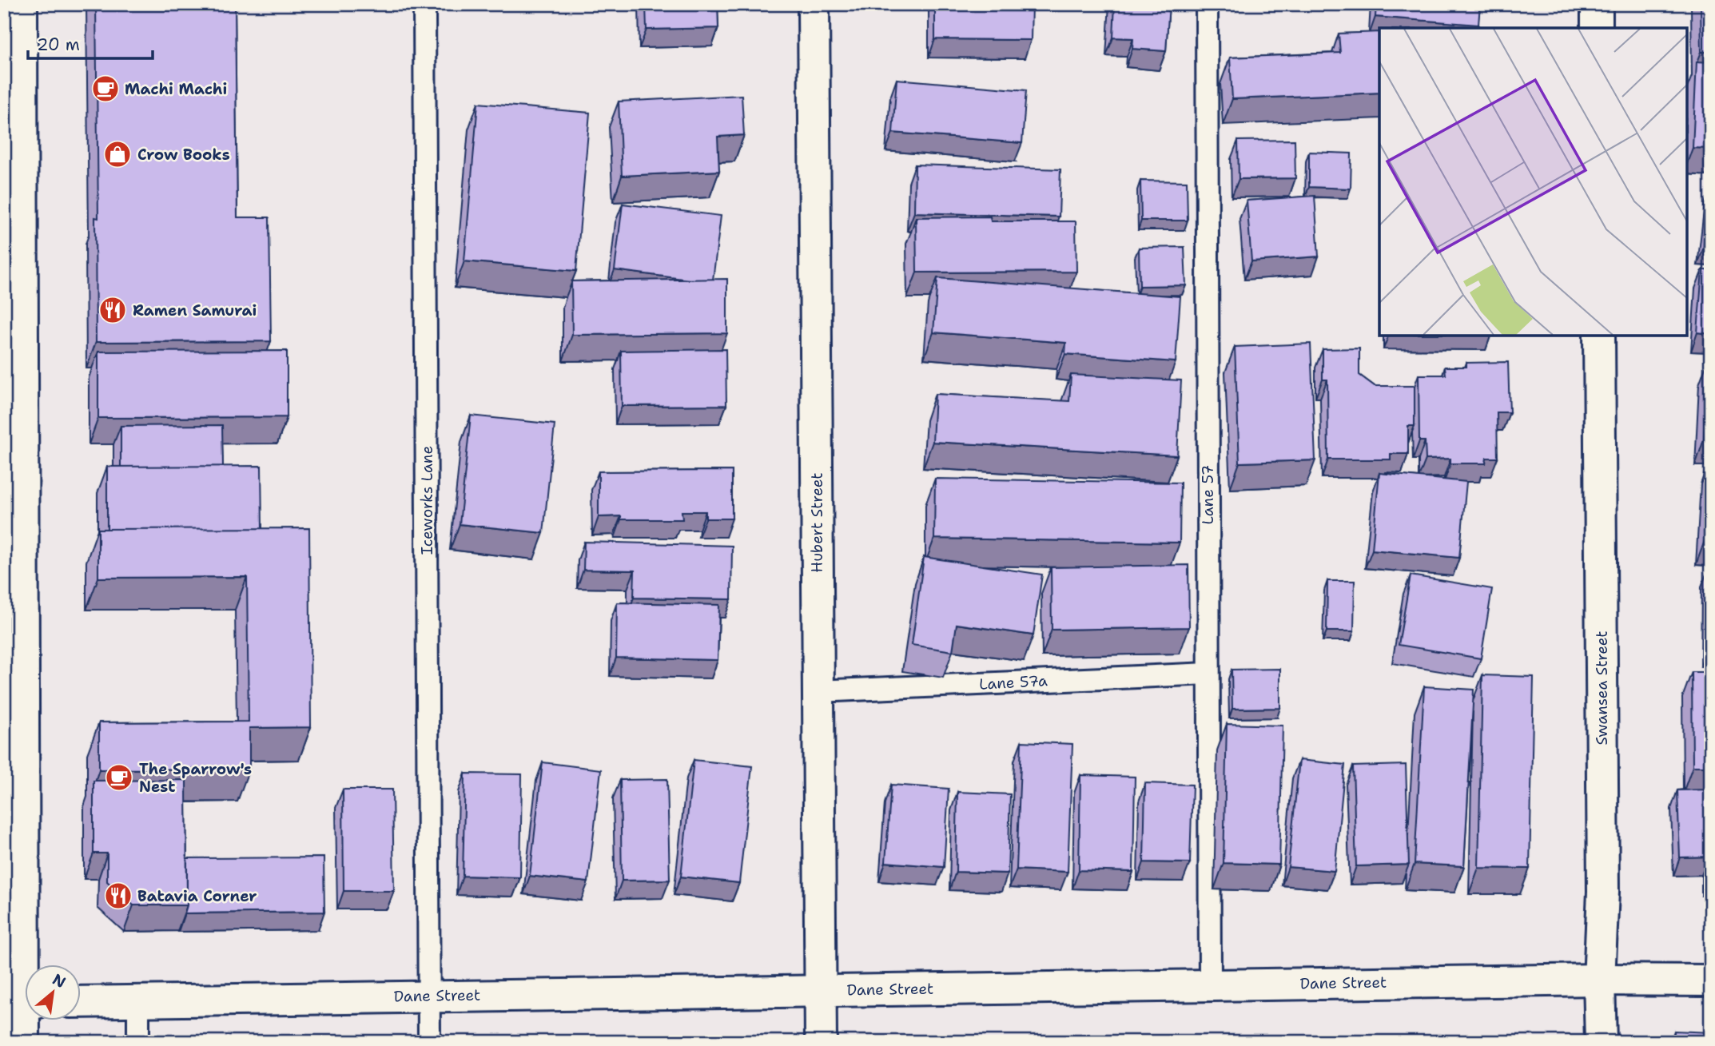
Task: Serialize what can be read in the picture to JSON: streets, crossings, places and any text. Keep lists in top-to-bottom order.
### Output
{
  "streets": {
    "street": ["Hubert Street", "Swansea Street", "Dane Street"],
    "lane": ["Lane 57", "Iceworks Lane", "Lane 57a"]
  },
  "crossings": [
    ["Lane 57", "Lane 57a"],
    ["Lane 57", "Dane Street"],
    ["Iceworks Lane", "Dane Street"],
    ["Hubert Street", "Lane 57a"],
    ["Hubert Street", "Dane Street"],
    ["Swansea Street", "Dane Street"]
  ],
  "places": {
    "cafe": ["Machi Machi", "The Sparrow's Nest"],
    "shop": ["Crow Books"],
    "restaurant": ["Ramen Samurai", "Batavia Corner"]
  },
  "scale_bar": "20 m",
  "north": "top right"
}
